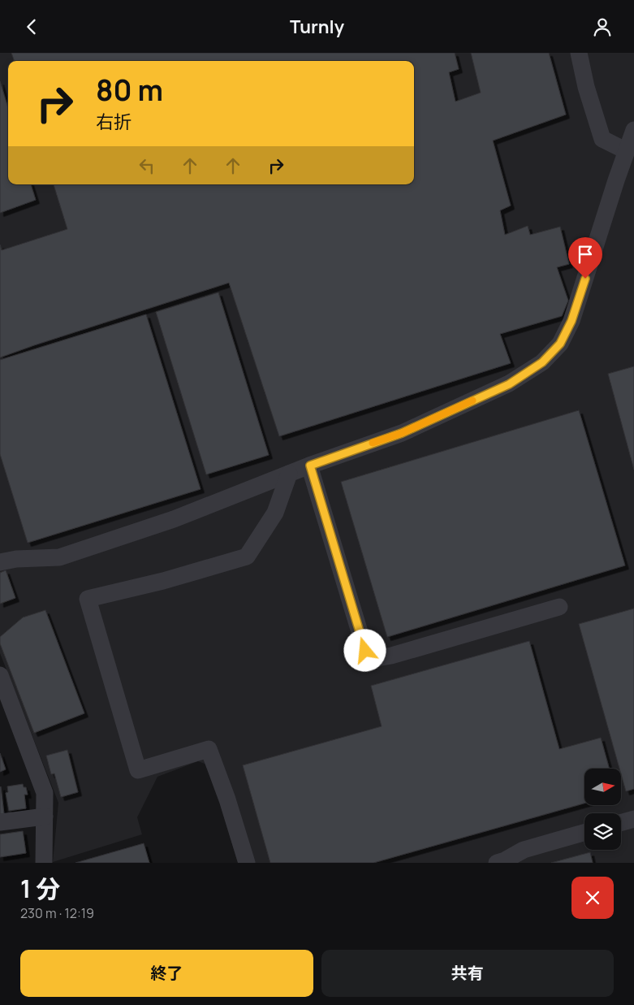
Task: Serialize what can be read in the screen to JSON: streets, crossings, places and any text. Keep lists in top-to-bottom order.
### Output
{
  "north": "right",
  "page": {
    "header": "Turnly",
    "turn": ["80 m", "右折"],
    "heading": ["1 分", "230 m · 12:19"],
    "buttons": ["終了", "共有"]
  }
}
